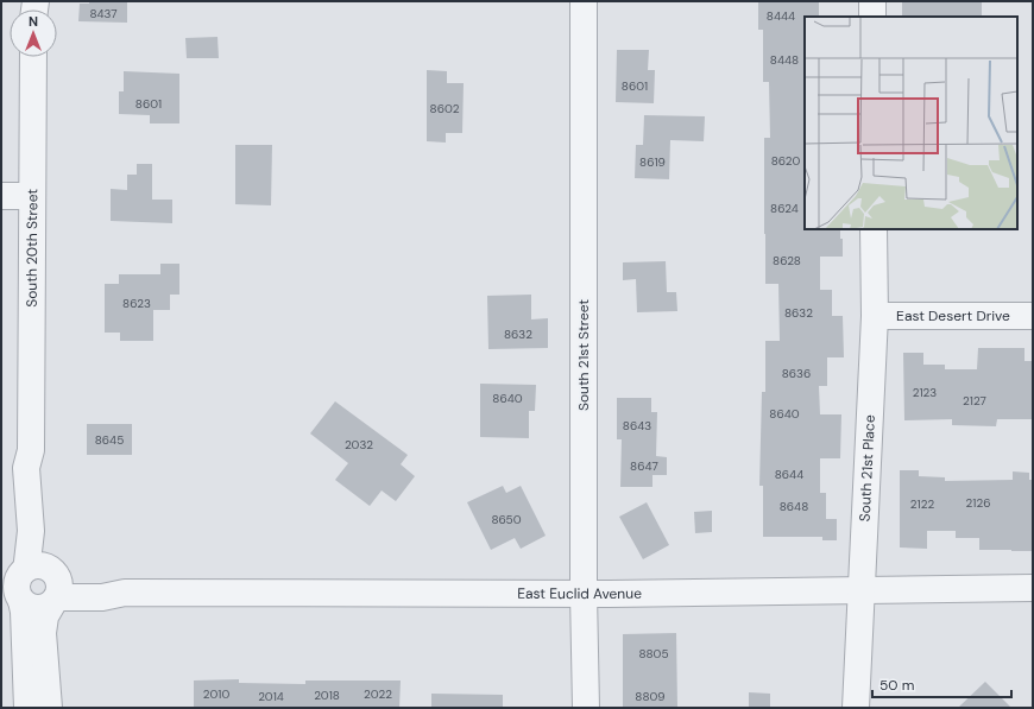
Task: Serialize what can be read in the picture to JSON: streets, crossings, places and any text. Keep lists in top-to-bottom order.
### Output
{
  "streets": {
    "street": [
      "South 20th Street",
      "East Desert Drive",
      "South 21st Street",
      "South 21st Place",
      "East Euclid Avenue"
    ]
  },
  "crossings": [
    ["South 20th Street", "East Euclid Avenue"],
    ["East Desert Drive", "South 21st Place"],
    ["South 21st Street", "East Euclid Avenue"],
    ["South 21st Place", "East Euclid Avenue"]
  ],
  "house_numbers": [
    "8437",
    "8444",
    "8448",
    "8601",
    "8601",
    "8602",
    "8620",
    "8619",
    "8624",
    "8628",
    "8623",
    "8632",
    "8632",
    "8636",
    "2123",
    "8640",
    "2127",
    "8640",
    "8643",
    "8645",
    "2032",
    "8647",
    "8644",
    "2126",
    "2122",
    "8648",
    "8650",
    "8805",
    "2010",
    "2022",
    "2018",
    "2014",
    "8809"
  ],
  "scale_bar": "50 m",
  "north": "top"
}
